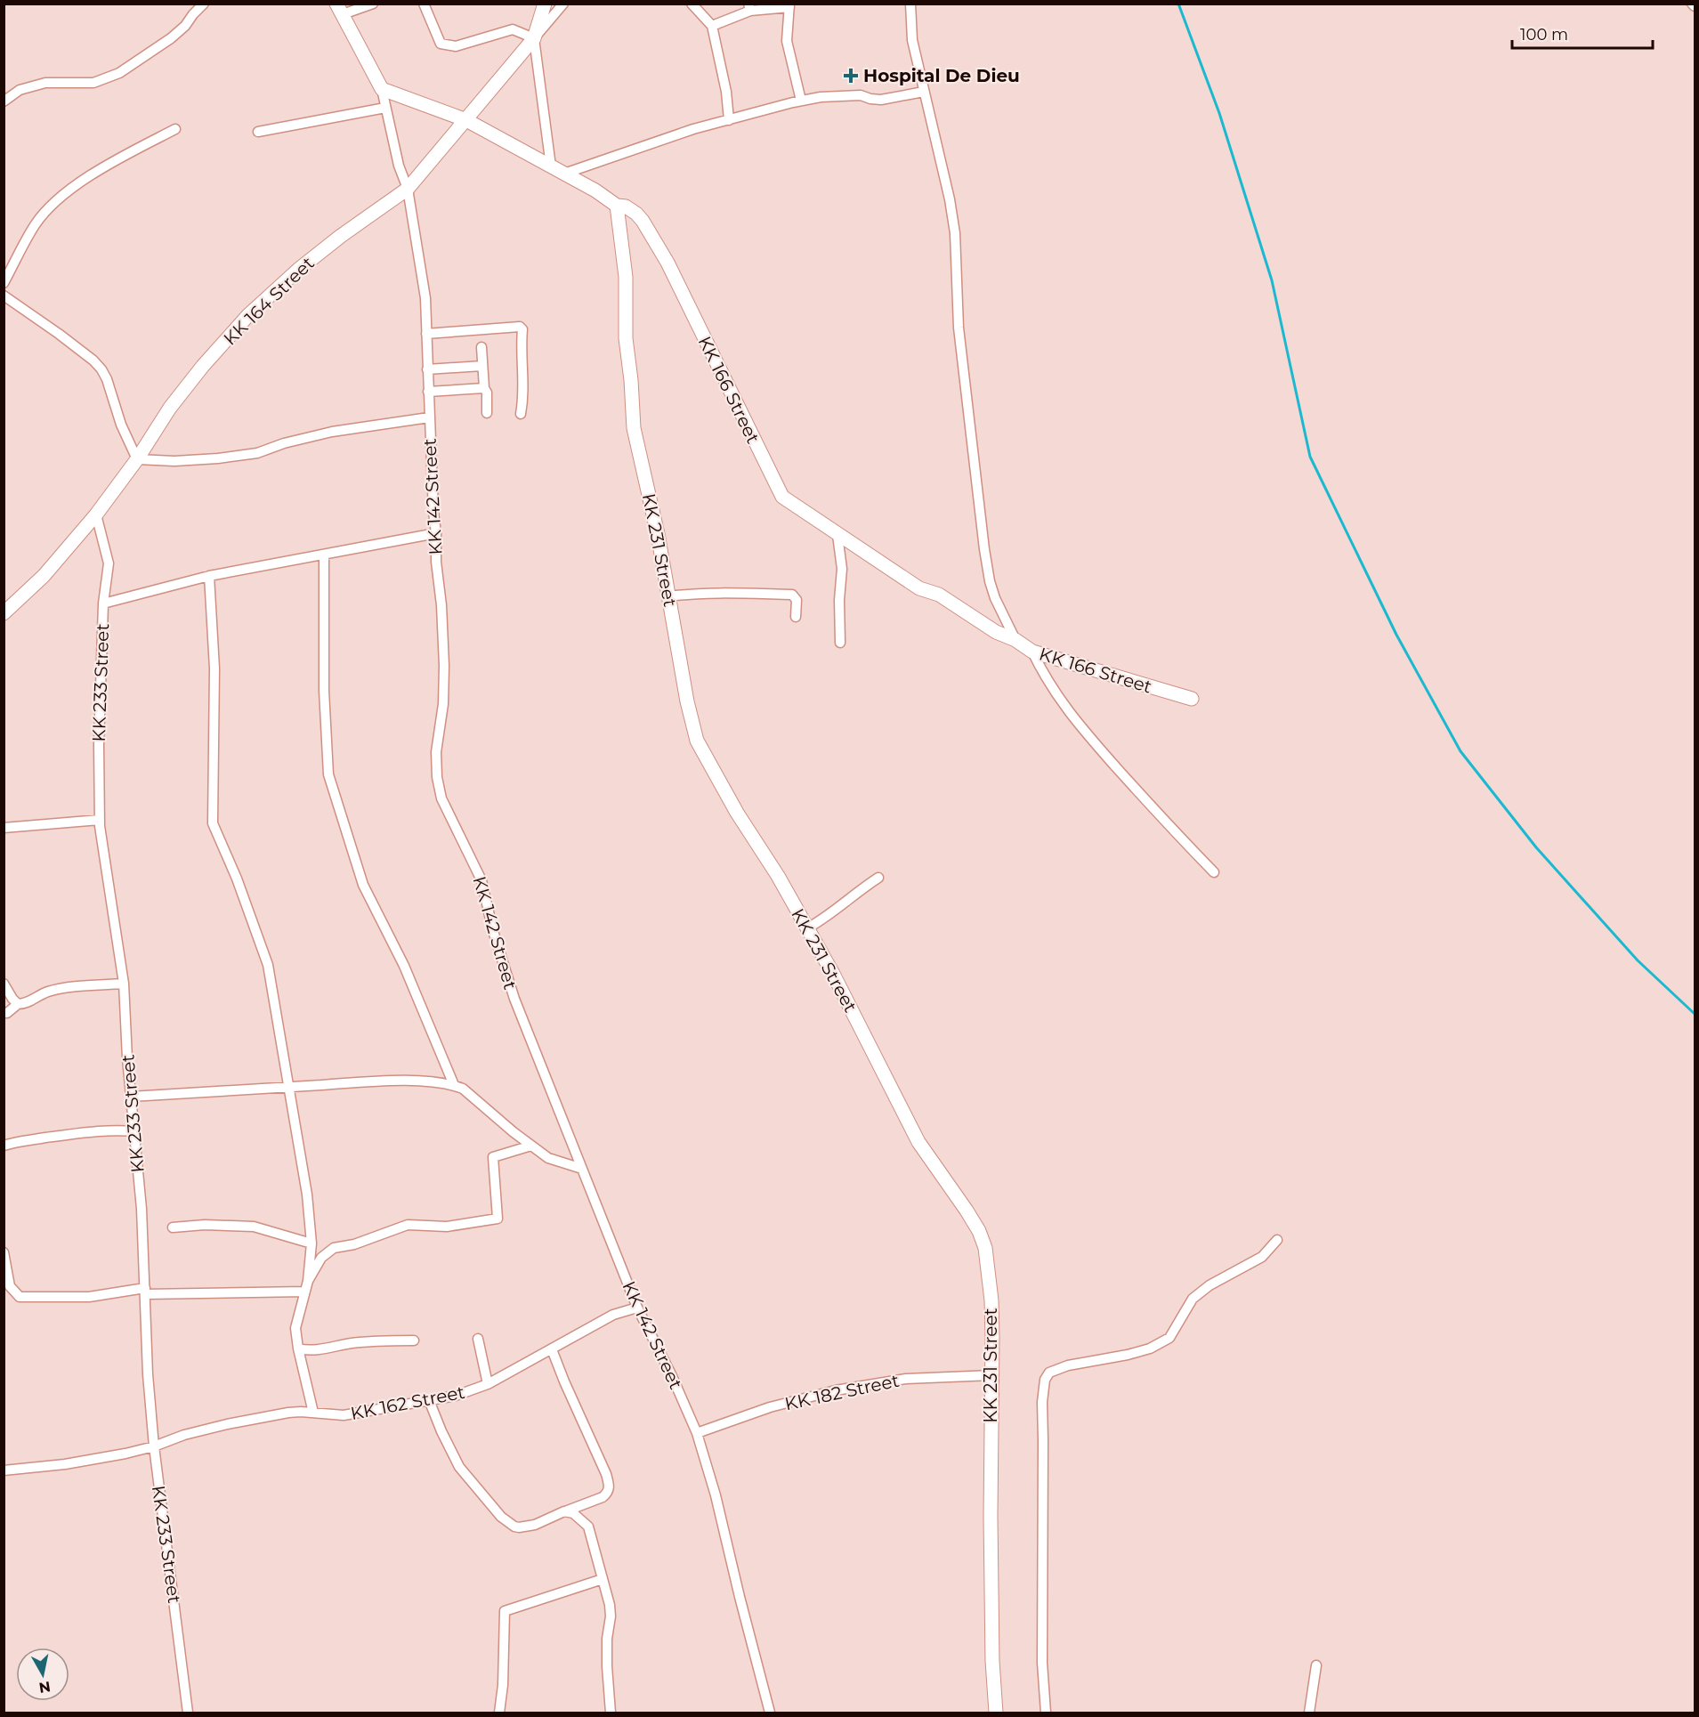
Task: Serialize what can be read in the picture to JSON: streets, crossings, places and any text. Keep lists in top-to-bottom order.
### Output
{
  "streets": {
    "street": [
      "KK 164 Street",
      "KK 166 Street",
      "KK 142 Street",
      "KK 231 Street",
      "KK 233 Street",
      "KK 182 Street",
      "KK 162 Street"
    ]
  },
  "crossings": [
    ["KK 164 Street", "KK 166 Street"],
    ["KK 164 Street", "KK 142 Street"],
    ["KK 164 Street", "KK 233 Street"],
    ["KK 166 Street", "KK 142 Street"],
    ["KK 166 Street", "KK 231 Street"],
    ["KK 142 Street", "KK 182 Street"],
    ["KK 142 Street", "KK 162 Street"],
    ["KK 231 Street", "KK 182 Street"],
    ["KK 233 Street", "KK 162 Street"]
  ],
  "places": {
    "health": ["Hospital De Dieu"]
  },
  "scale_bar": "100 m",
  "north": "bottom"
}
